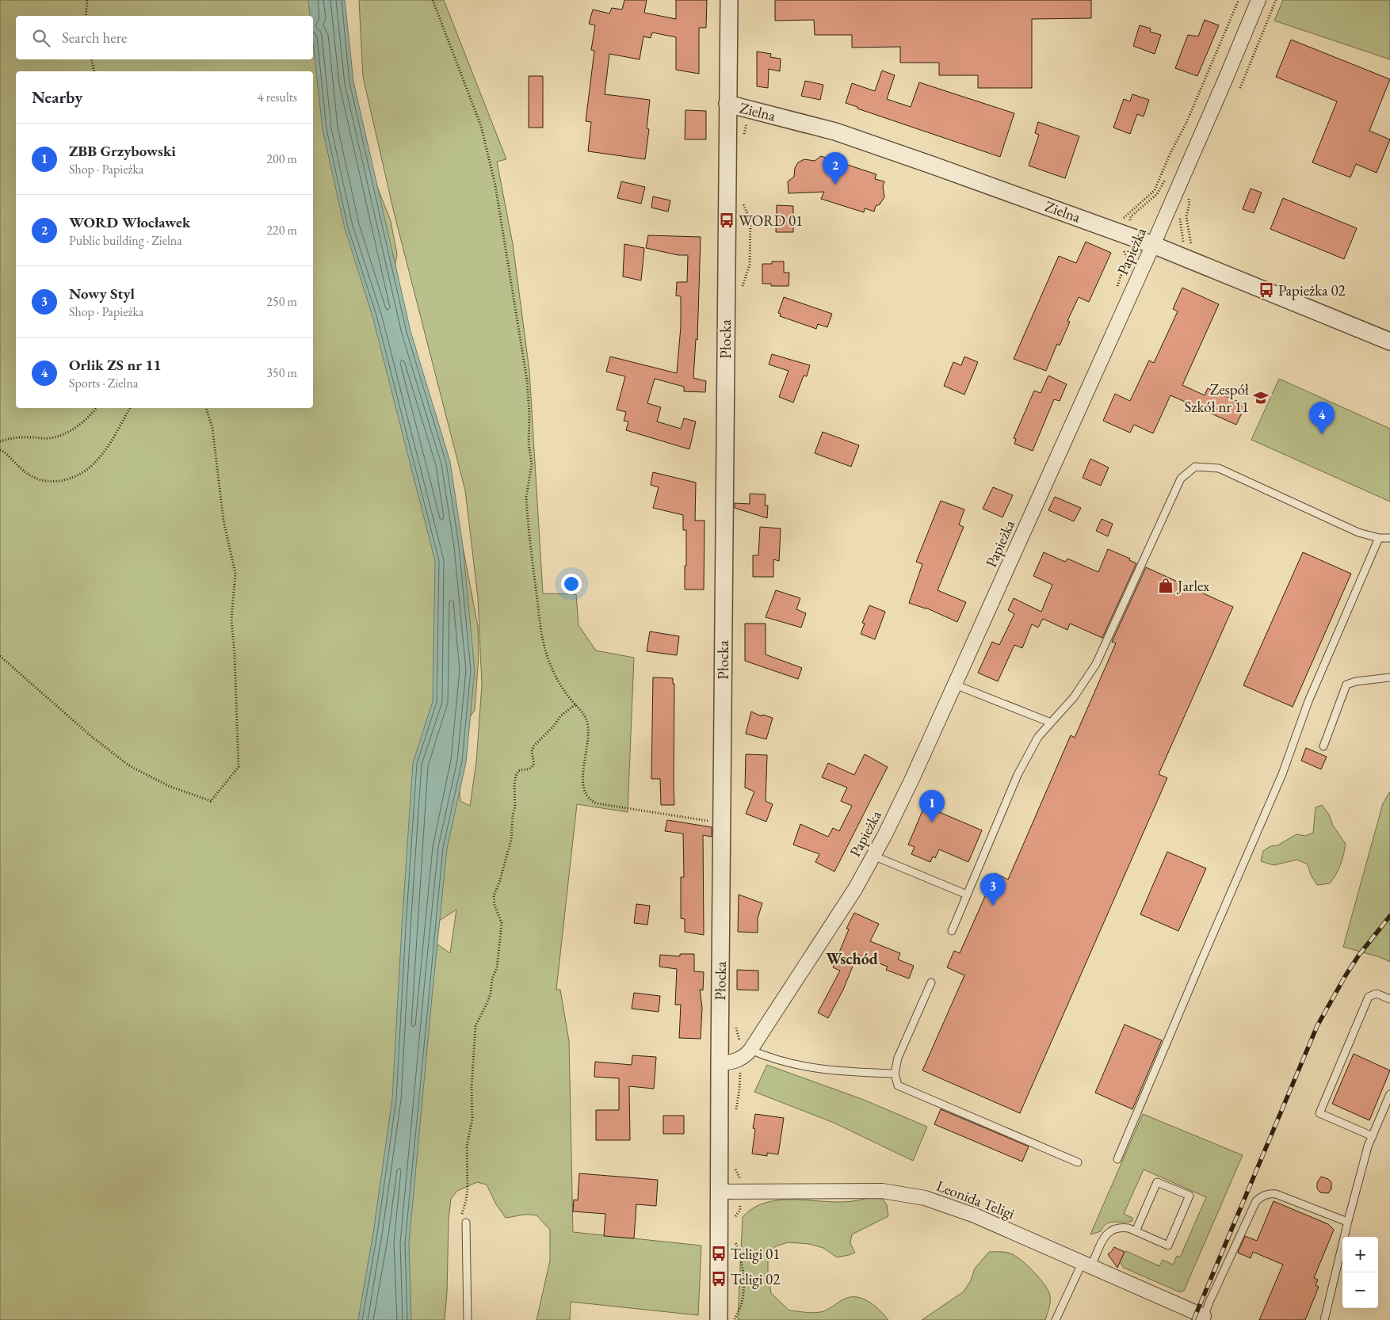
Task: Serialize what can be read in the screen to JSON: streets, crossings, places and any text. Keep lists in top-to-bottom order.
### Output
{
  "streets": {
    "street": [
      "Zielna",
      "Papieżka",
      "Płocka",
      "Leonida Teligi"
    ]
  },
  "crossings": [
    ["Zielna", "Papieżka"],
    ["Zielna", "Płocka"],
    ["Papieżka", "Płocka"],
    ["Płocka", "Leonida Teligi"]
  ],
  "districts": ["Wschód"],
  "places": {
    "bus stop": [
      "WORD 01",
      "Papieżka 02",
      "Teligi 01",
      "Teligi 02"
    ],
    "school or university": ["Zespół Szkół nr 11"],
    "shop": ["Jarlex"]
  },
  "page": {
    "search": "Search here",
    "heading": ["Nearby", "4 results"],
    "list": [
      {
        "mark": "1",
        "name": "ZBB Grzybowski",
        "note": "Shop · Papieżka",
        "value": "200 m"
      },
      {
        "mark": "2",
        "name": "WORD Włocławek",
        "note": "Public building · Zielna",
        "value": "220 m"
      },
      {
        "mark": "3",
        "name": "Nowy Styl",
        "note": "Shop · Papieżka",
        "value": "250 m"
      },
      {
        "mark": "4",
        "name": "Orlik ZS nr 11",
        "note": "Sports · Zielna",
        "value": "350 m"
      }
    ],
    "pins": [
      "2",
      "4",
      "1",
      "3"
    ],
    "map_buttons": ["+", "−"]
  }
}
